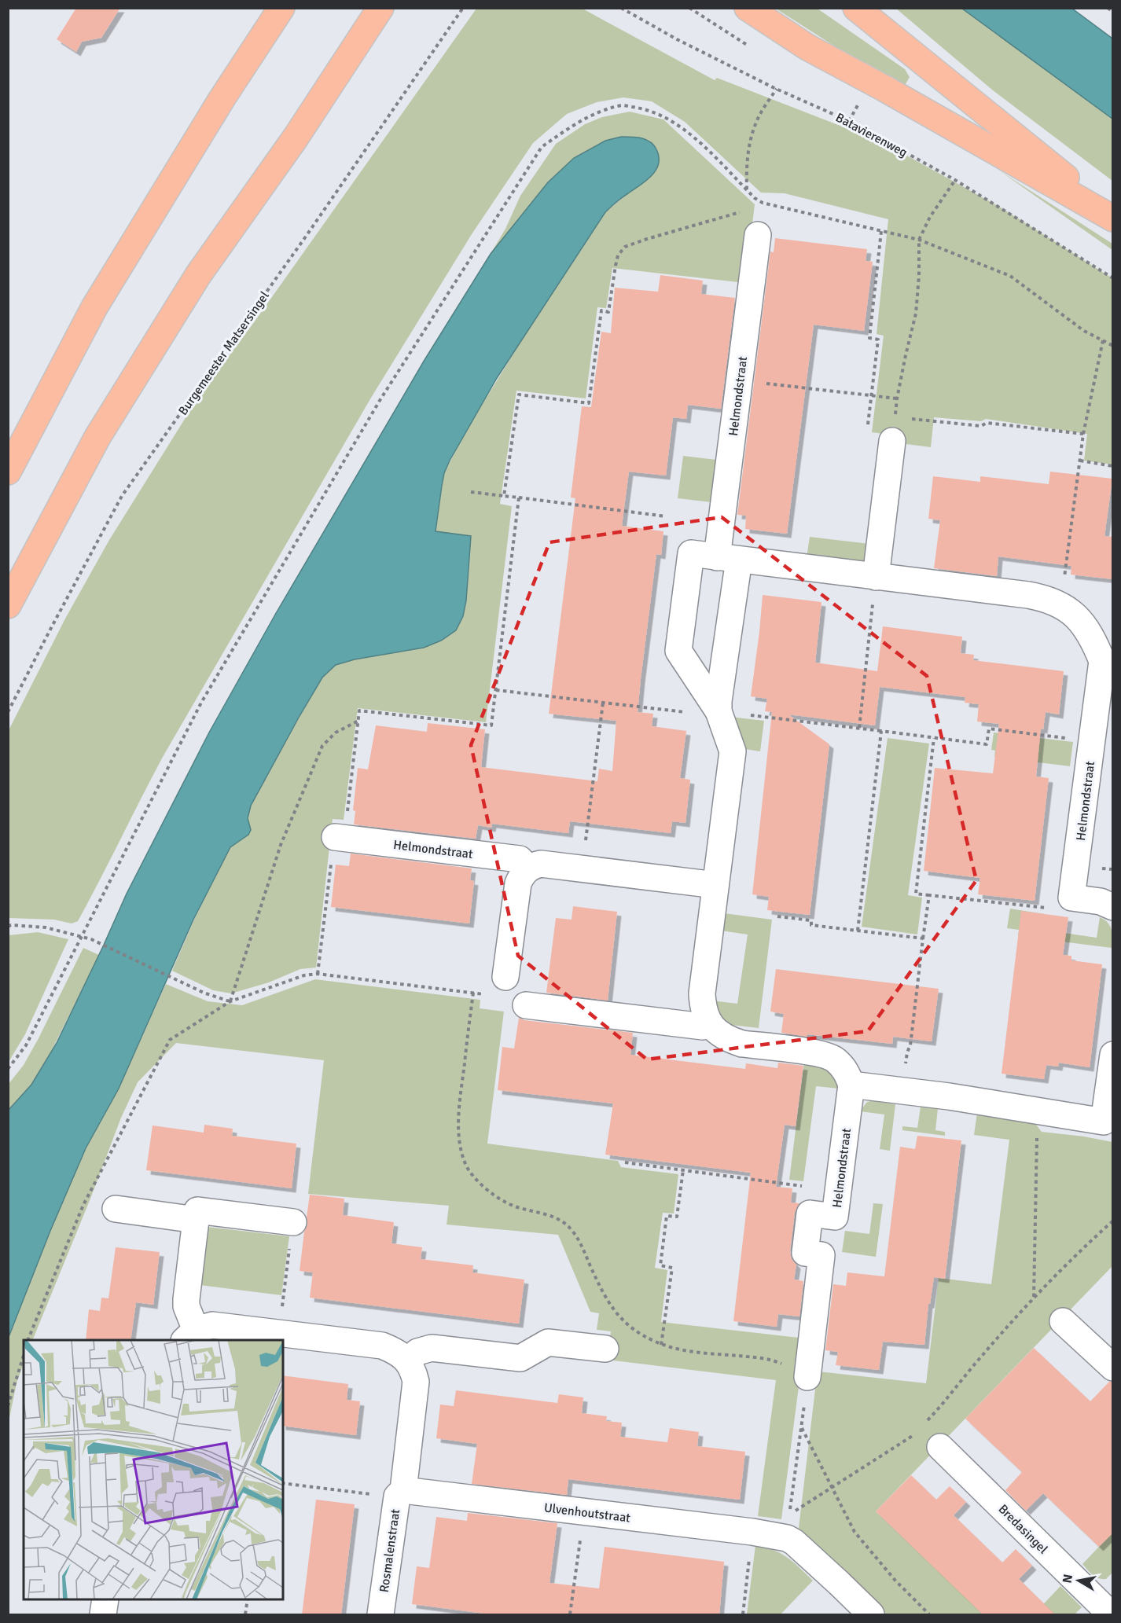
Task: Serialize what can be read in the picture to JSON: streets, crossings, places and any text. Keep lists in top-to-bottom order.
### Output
{
  "streets": {
    "street": [
      "Helmondstraat",
      "Ulvenhoutstraat",
      "Bredasingel",
      "Rosmalenstraat"
    ],
    "path": ["Batavierenweg", "Burgemeester Matsersingel"]
  },
  "crossings": [
    ["Ulvenhoutstraat", "Rosmalenstraat"]
  ],
  "north": "left"
}
